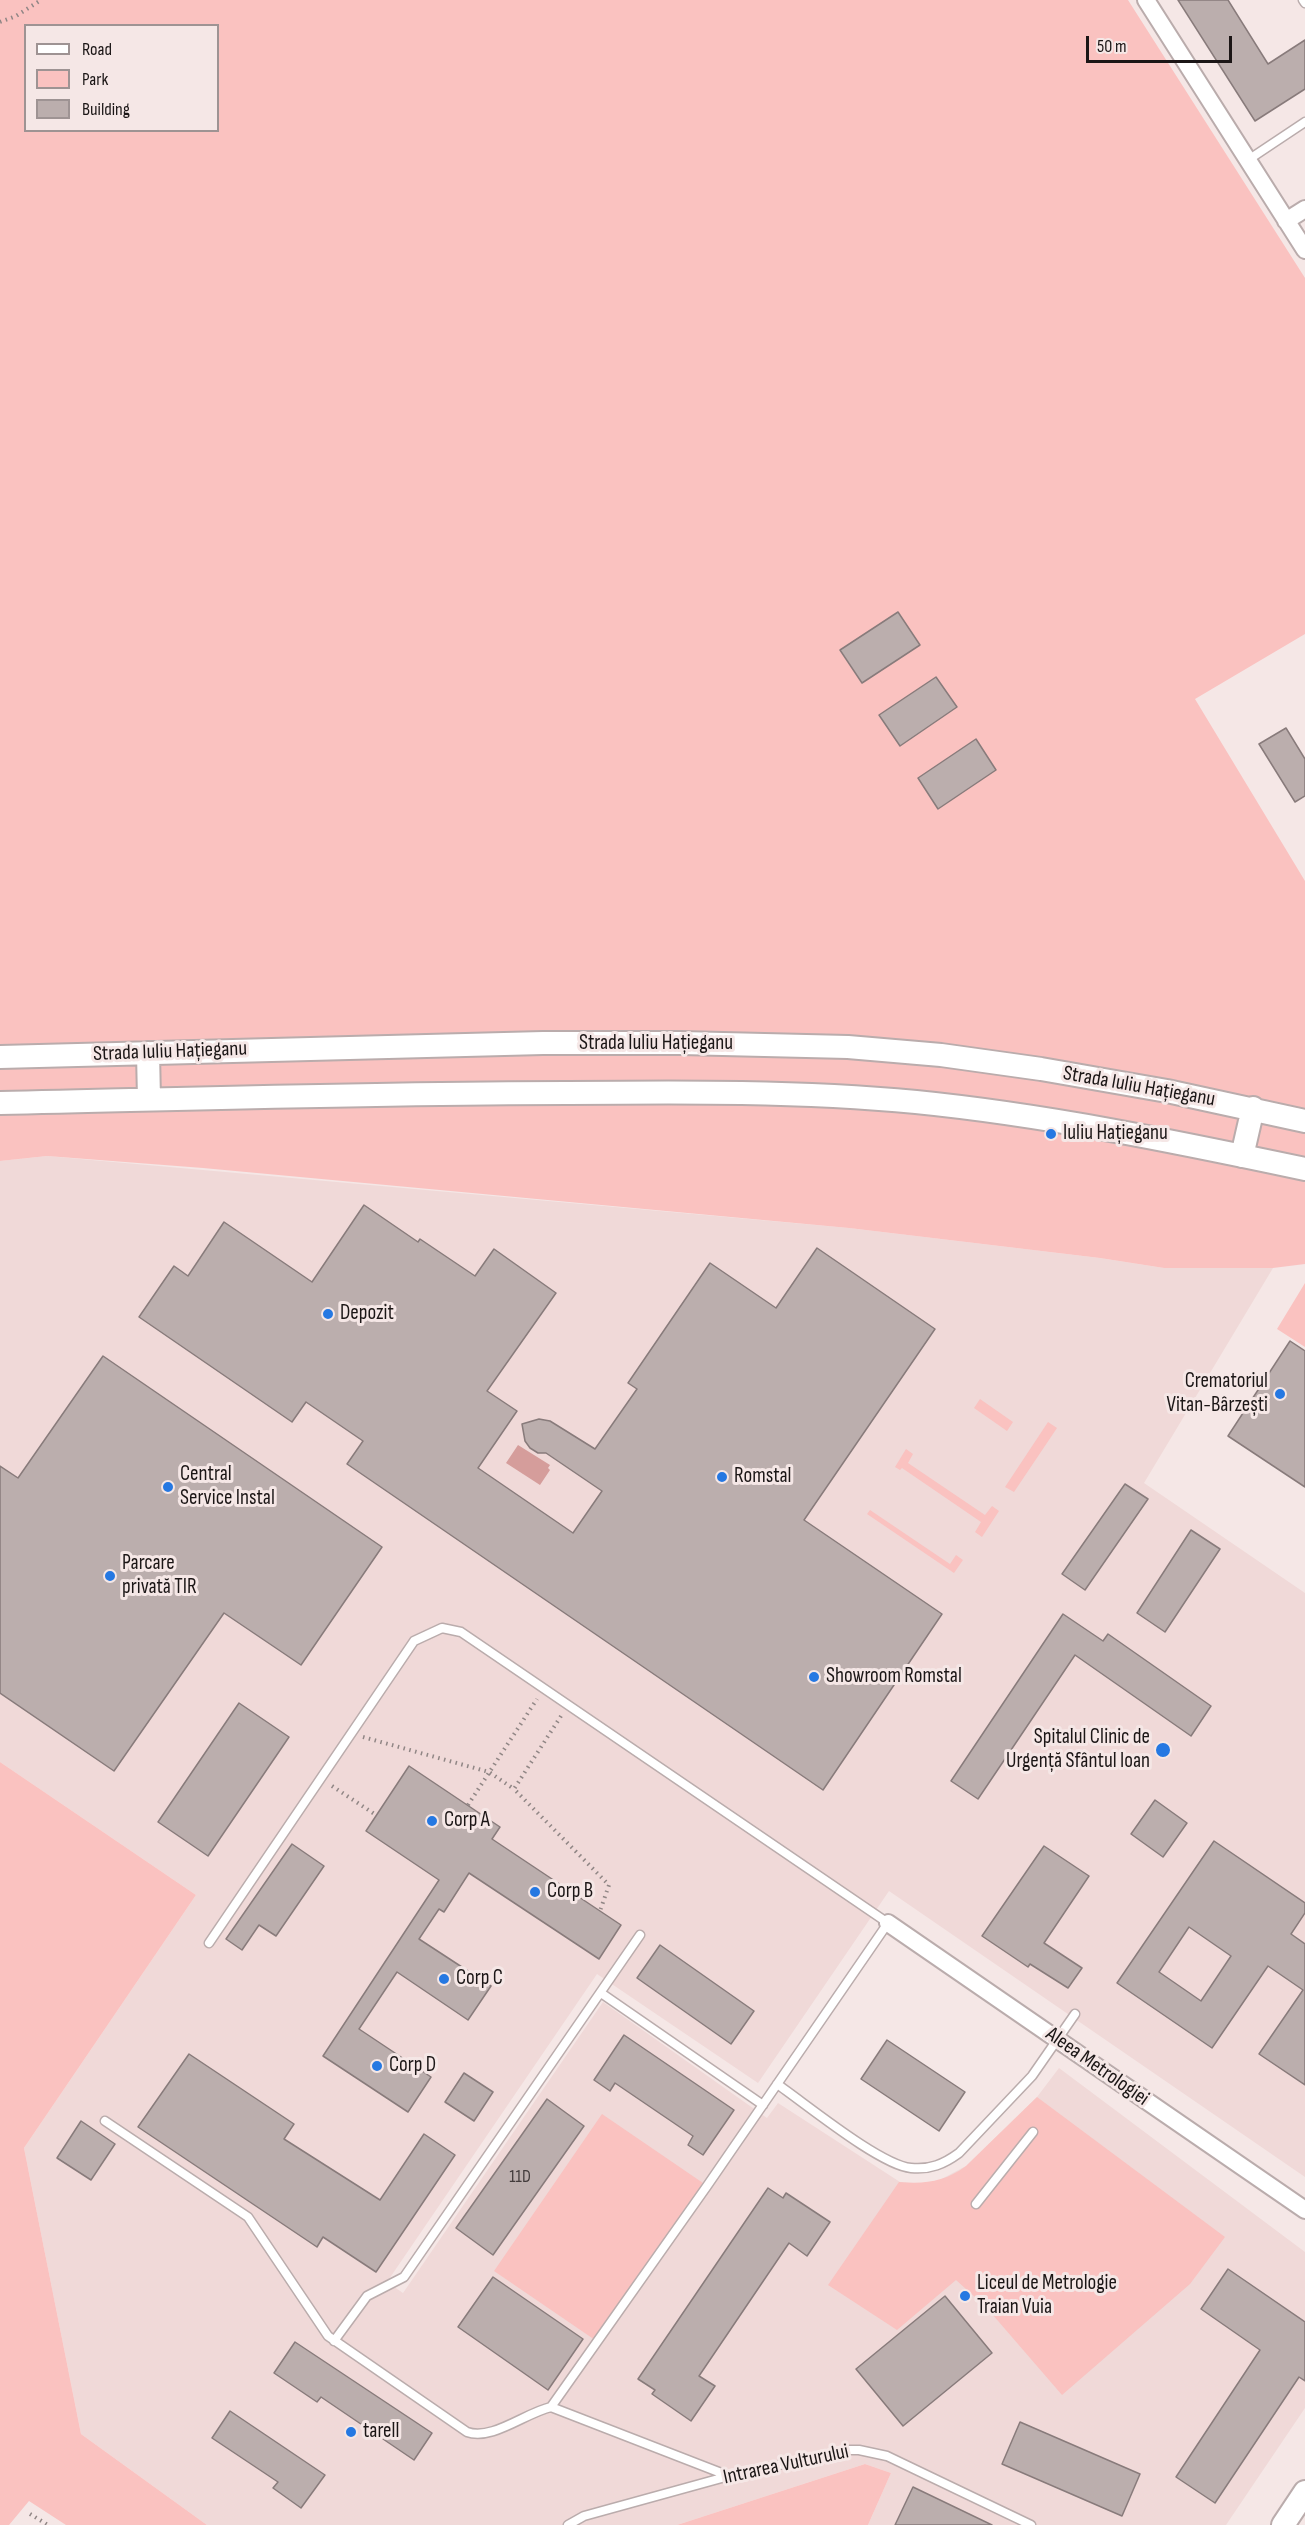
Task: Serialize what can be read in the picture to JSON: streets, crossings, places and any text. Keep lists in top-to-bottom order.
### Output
{
  "streets": {
    "main road": ["Strada Iuliu Hațieganu"],
    "street": ["Aleea Metrologiei"],
    "lane": ["Intrarea Vulturului"]
  },
  "places": [
    "Iuliu Hațieganu",
    "Depozit",
    "Crematoriul Vitan-Bârzești",
    "Romstal",
    "Central Service Instal",
    "Parcare privată TIR",
    "Showroom Romstal",
    "Spitalul Clinic de Urgență Sfântul Ioan",
    "Corp A",
    "Corp B",
    "Corp C",
    "Corp D",
    "Liceul de Metrologie Traian Vuia",
    "tarell"
  ],
  "house_numbers": ["11D"],
  "legend": ["Road", "Park", "Building"],
  "scale_bar": "50 m"
}
